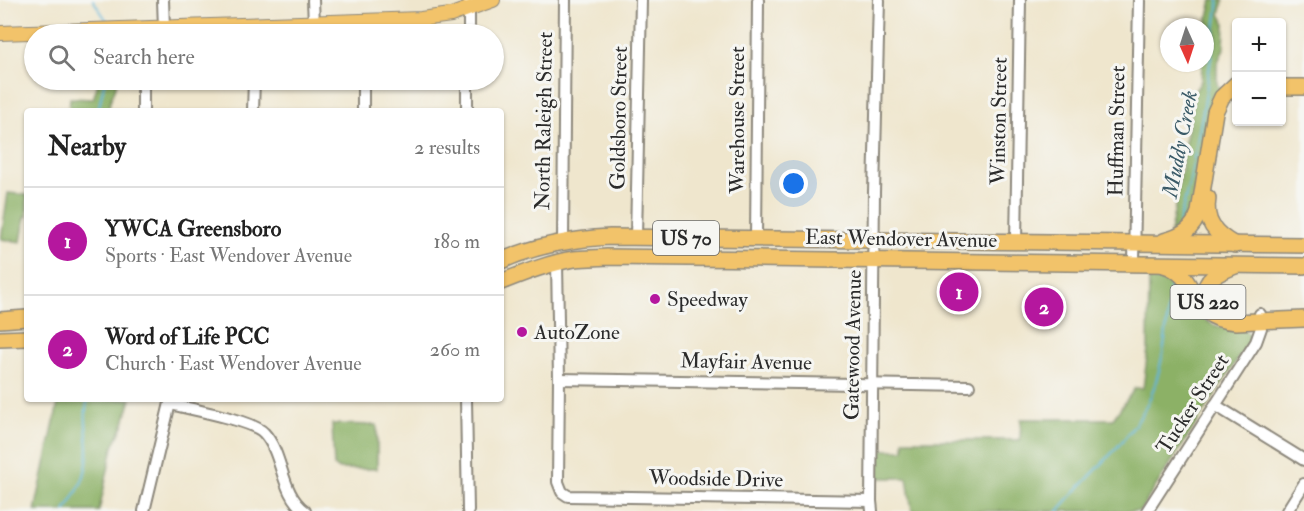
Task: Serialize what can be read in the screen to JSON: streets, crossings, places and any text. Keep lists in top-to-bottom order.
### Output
{
  "streets": {
    "highway": ["US 70", "East Wendover Avenue", "US 220"],
    "street": [
      "Goldsboro Street",
      "Warehouse Street",
      "North Raleigh Street",
      "Winston Street",
      "Huffman Street",
      "Gatewood Avenue",
      "Mayfair Avenue",
      "Tucker Street",
      "Woodside Drive"
    ]
  },
  "crossings": [
    ["Goldsboro Street", "East Wendover Avenue"],
    ["Warehouse Street", "East Wendover Avenue"],
    ["North Raleigh Street", "East Wendover Avenue"],
    ["Winston Street", "East Wendover Avenue"],
    ["Huffman Street", "East Wendover Avenue"],
    ["East Wendover Avenue", "US 220"],
    ["East Wendover Avenue", "Gatewood Avenue"],
    ["US 220", "Tucker Street"],
    ["Gatewood Avenue", "Mayfair Avenue"],
    ["Gatewood Avenue", "Woodside Drive"],
    ["Mayfair Avenue", "Woodside Drive"]
  ],
  "water": ["Muddy Creek"],
  "places": ["Speedway", "AutoZone"],
  "north": "bottom",
  "page": {
    "map_buttons": ["+", "−"],
    "search": "Search here",
    "heading": ["Nearby", "2 results"],
    "list": [
      {
        "mark": "1",
        "name": "YWCA Greensboro",
        "note": "Sports · East Wendover Avenue",
        "value": "180 m"
      },
      {
        "mark": "2",
        "name": "Word of Life PCC",
        "note": "Church · East Wendover Avenue",
        "value": "260 m"
      }
    ],
    "pins": ["1", "2"]
  }
}
